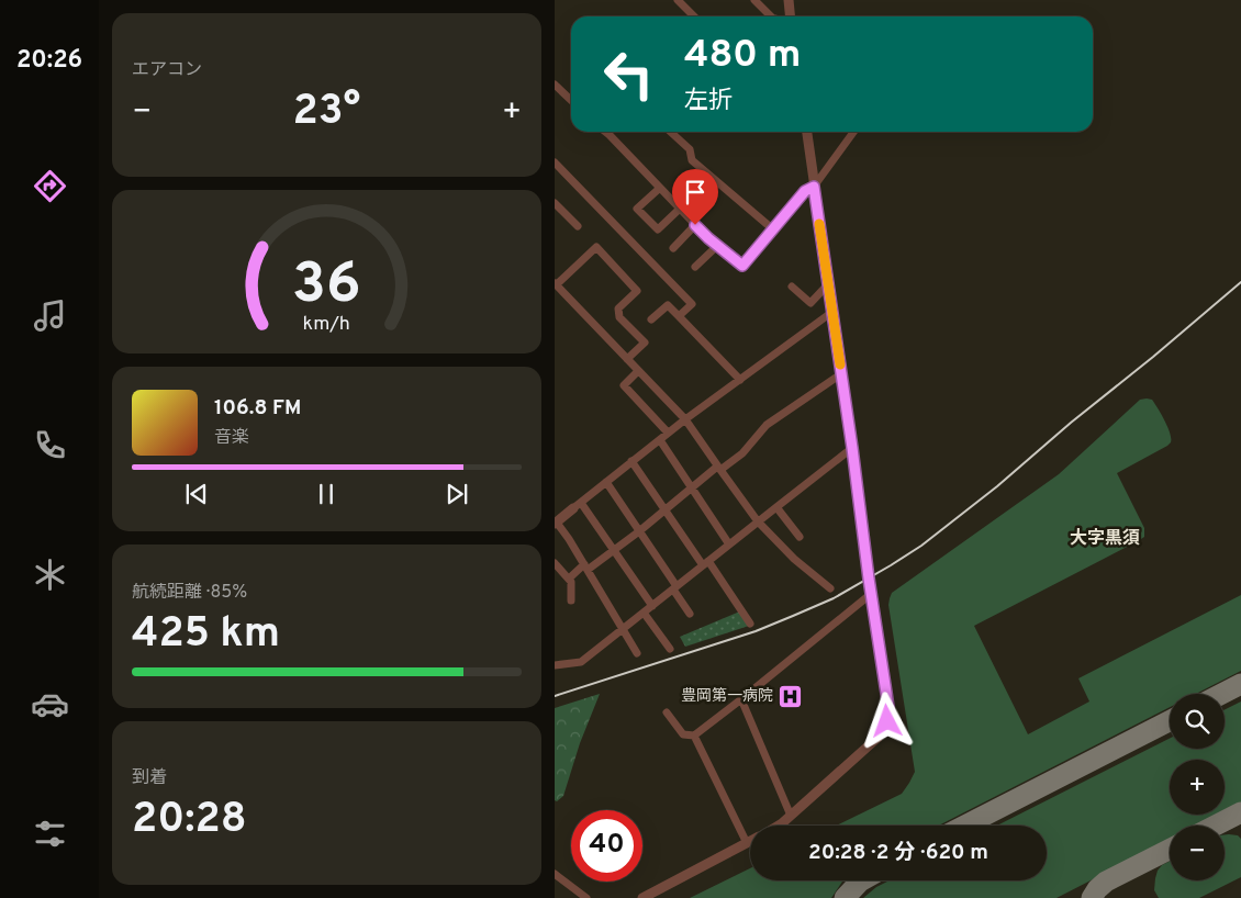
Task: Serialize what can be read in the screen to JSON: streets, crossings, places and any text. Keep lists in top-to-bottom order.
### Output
{
  "districts": ["大字黒須"],
  "places": {
    "hospital": ["豊岡第一病院"]
  },
  "page": {
    "tabs": "20:26",
    "tile": [
      "エアコン",
      ["航続距離 · 85%", "425 km"],
      ["到着", "20:28"]
    ],
    "turn": ["480 m", "左折"],
    "heat": ["−", "23°", "+"],
    "song": ["106.8 FM", "音楽"],
    "map_buttons": ["+", "−"],
    "limit": "40",
    "trip": "20:28 · 2 分 · 620 m",
    "gauge": ["36", "km/h"]
  }
}
